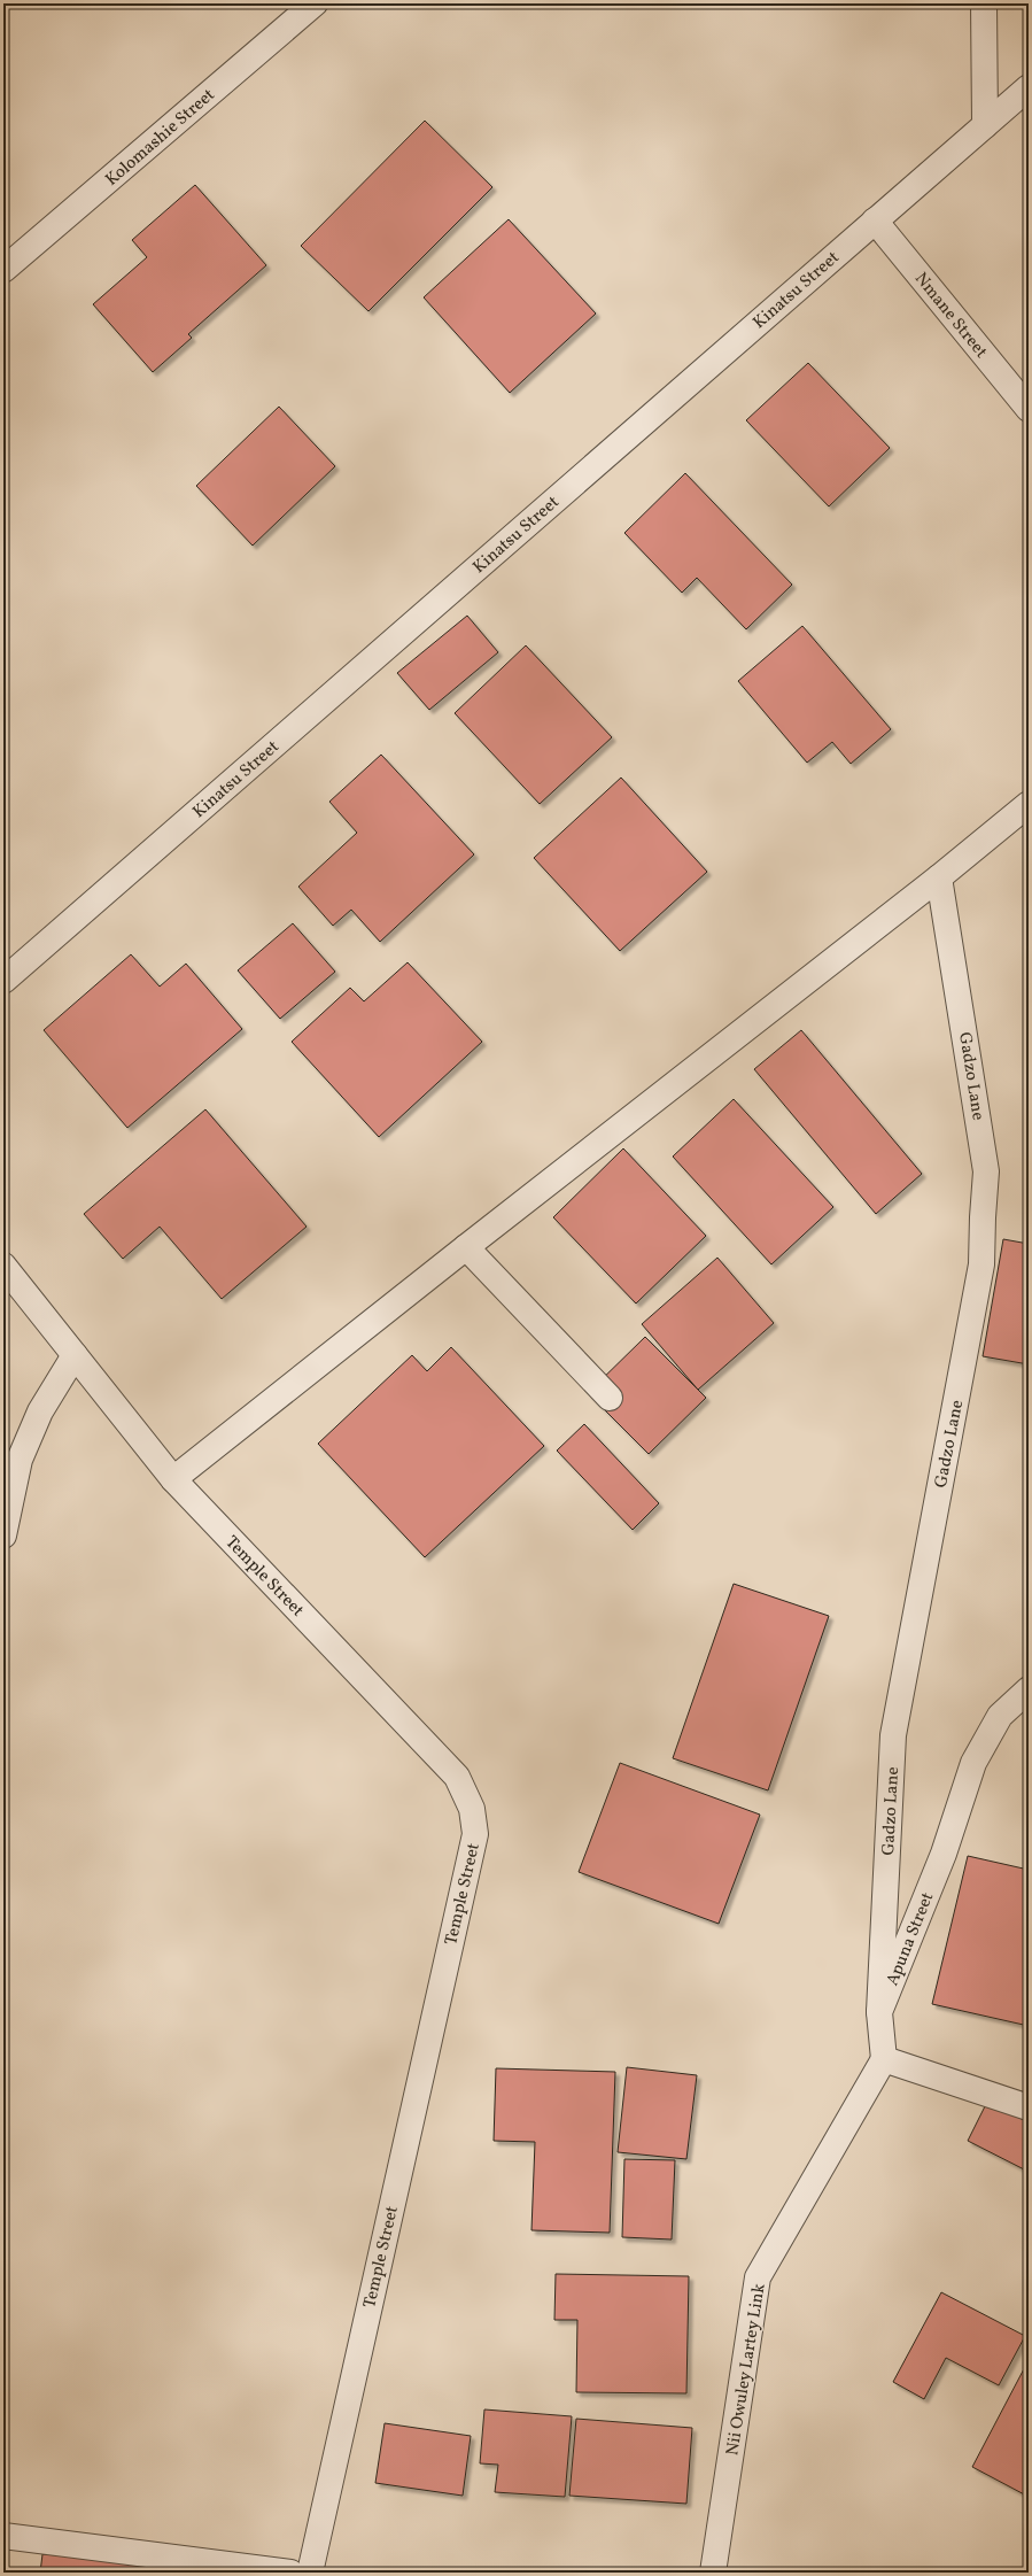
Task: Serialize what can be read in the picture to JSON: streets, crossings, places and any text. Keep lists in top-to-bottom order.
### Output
{
  "streets": {
    "street": [
      "Kolomashie Street",
      "Kinatsu Street",
      "Nmane Street",
      "Gadzo Lane",
      "Temple Street",
      "Apuna Street",
      "Nii Owuley Lartey Link"
    ]
  },
  "crossings": [
    ["Kinatsu Street", "Nmane Street"],
    ["Gadzo Lane", "Apuna Street"],
    ["Apuna Street", "Nii Owuley Lartey Link"]
  ]
}
